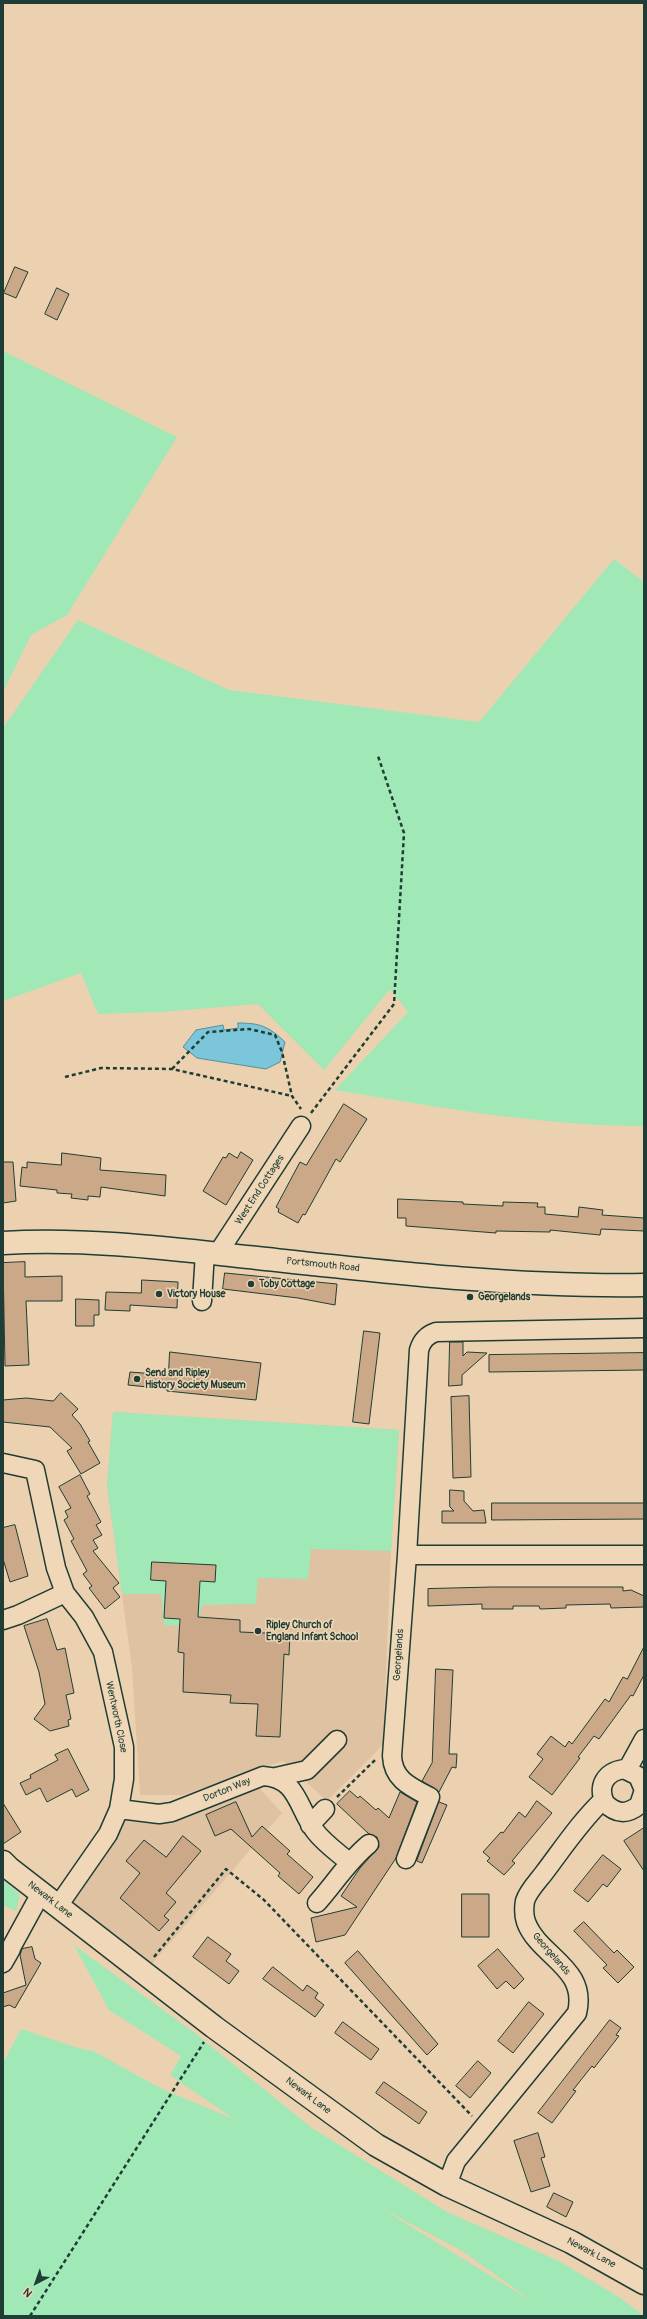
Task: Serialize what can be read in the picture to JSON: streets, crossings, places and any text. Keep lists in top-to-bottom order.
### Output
{
  "streets": {
    "main road": ["Portsmouth Road", "Newark Lane"],
    "street": [
      "West End Cottages",
      "Georgelands",
      "Wentworth Close",
      "Dorton Way"
    ]
  },
  "crossings": [
    ["West End Cottages", "Portsmouth Road"],
    ["Georgelands", "Newark Lane"],
    ["Wentworth Close", "Dorton Way"],
    ["Wentworth Close", "Newark Lane"]
  ],
  "places": [
    "Toby Cottage",
    "Victory House",
    "Georgelands",
    "Send and Ripley History Society Museum",
    "Ripley Church of England Infant School"
  ],
  "north": "bottom left"
}
